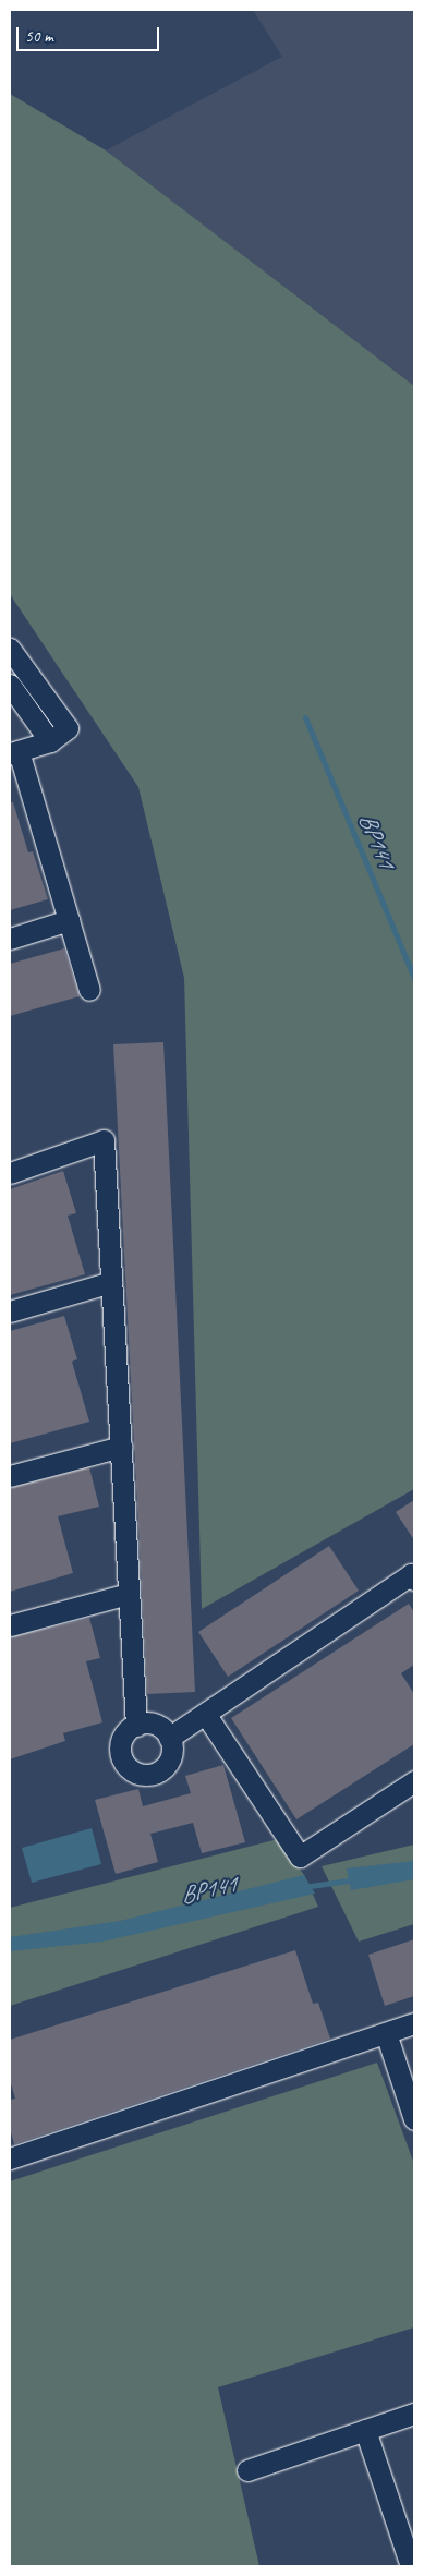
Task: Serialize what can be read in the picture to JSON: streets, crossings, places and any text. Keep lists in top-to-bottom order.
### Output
{
  "water": ["BP141"],
  "scale_bar": "50 m"
}
